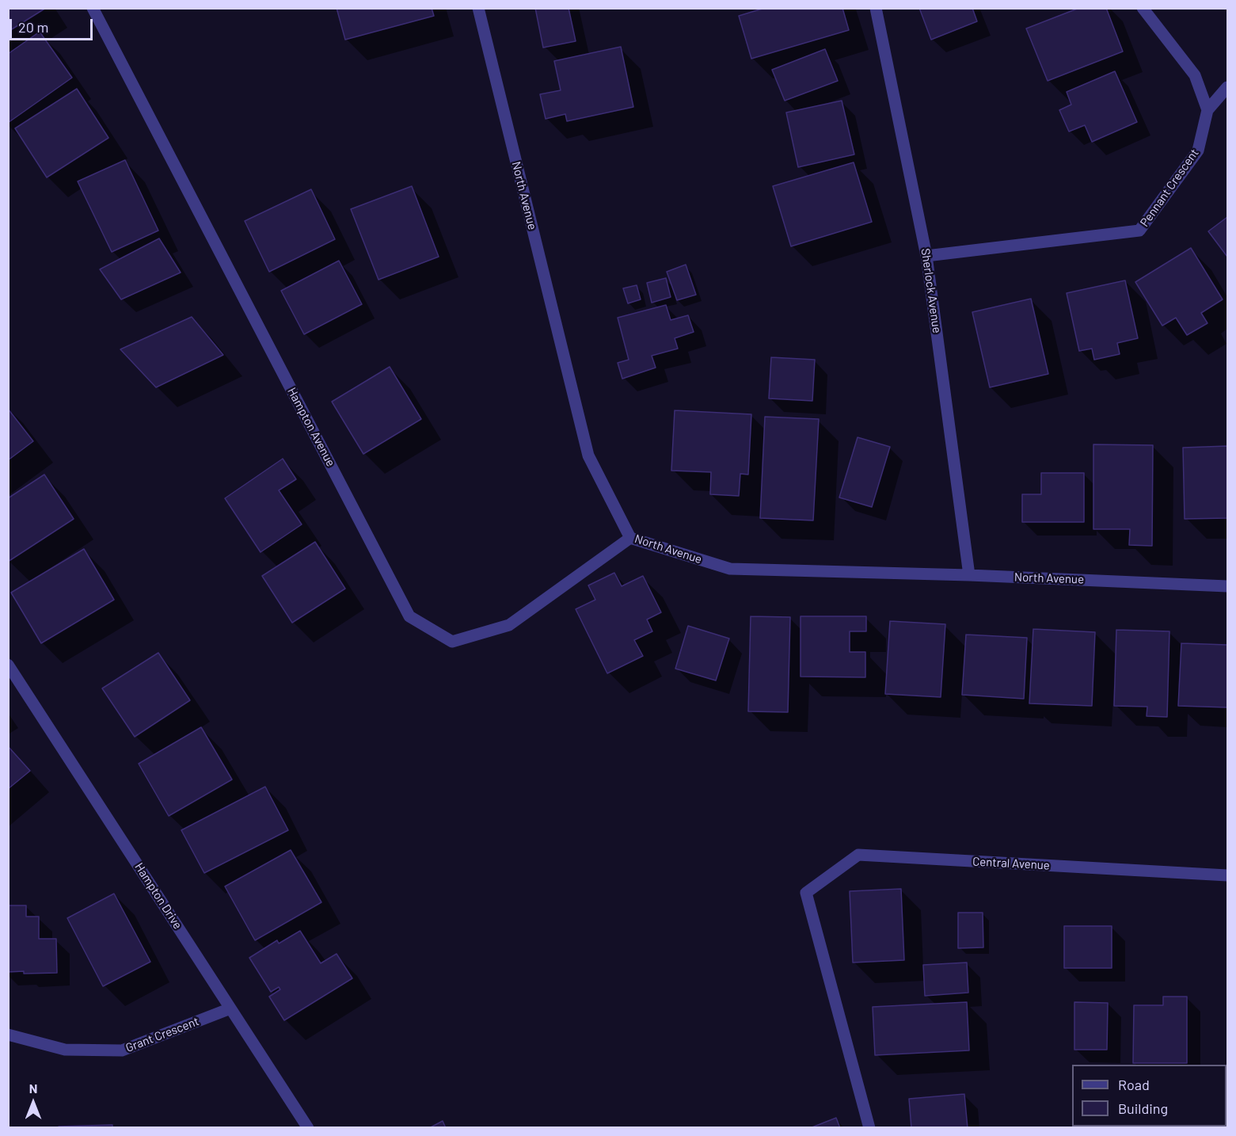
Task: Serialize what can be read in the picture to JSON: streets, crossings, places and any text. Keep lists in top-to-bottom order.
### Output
{
  "streets": {
    "street": [
      "Pennant Crescent",
      "North Avenue",
      "Sherlock Avenue",
      "Hampton Avenue",
      "Central Avenue",
      "Hampton Drive",
      "Grant Crescent"
    ]
  },
  "crossings": [
    ["Pennant Crescent", "Sherlock Avenue"],
    ["North Avenue", "Sherlock Avenue"],
    ["North Avenue", "Hampton Avenue"],
    ["Hampton Drive", "Grant Crescent"]
  ],
  "legend": ["Road", "Building"],
  "scale_bar": "20 m",
  "north": "top"
}
